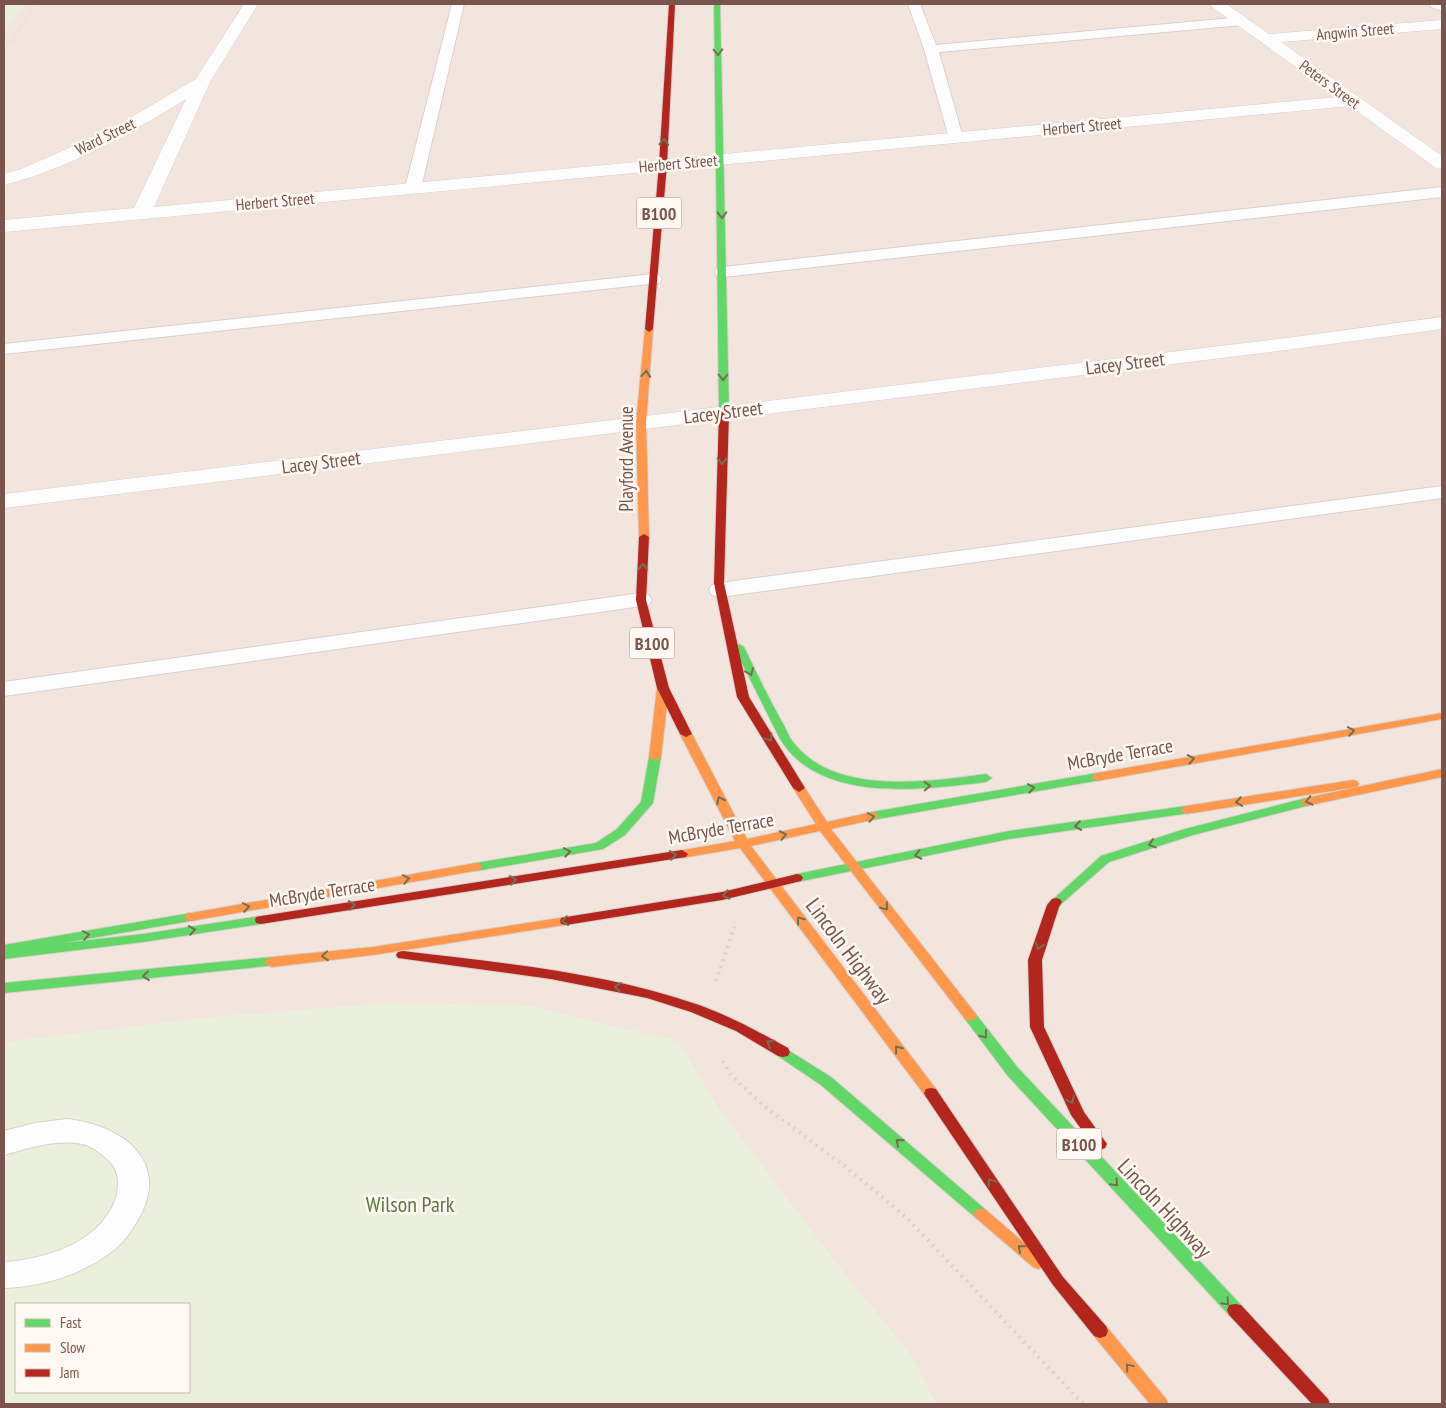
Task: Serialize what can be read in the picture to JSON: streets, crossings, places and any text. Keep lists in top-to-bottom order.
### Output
{
  "streets": {
    "main road": [
      "B100",
      "Playford Avenue",
      "McBryde Terrace",
      "Lincoln Highway"
    ],
    "street": [
      "Angwin Street",
      "Peters Street",
      "Herbert Street",
      "Ward Street",
      "Lacey Street"
    ]
  },
  "crossings": [
    ["Angwin Street", "Peters Street"],
    ["Peters Street", "Herbert Street"],
    ["Herbert Street", "Ward Street"],
    ["Herbert Street", "B100"],
    ["Herbert Street", "Playford Avenue"],
    ["B100", "Lacey Street"],
    ["B100", "McBryde Terrace"],
    ["B100", "Lincoln Highway"],
    ["Lacey Street", "Playford Avenue"],
    ["Playford Avenue", "McBryde Terrace"],
    ["Playford Avenue", "Lincoln Highway"]
  ],
  "parks": ["Wilson Park"],
  "legend": ["Fast", "Slow", "Jam"]
}
